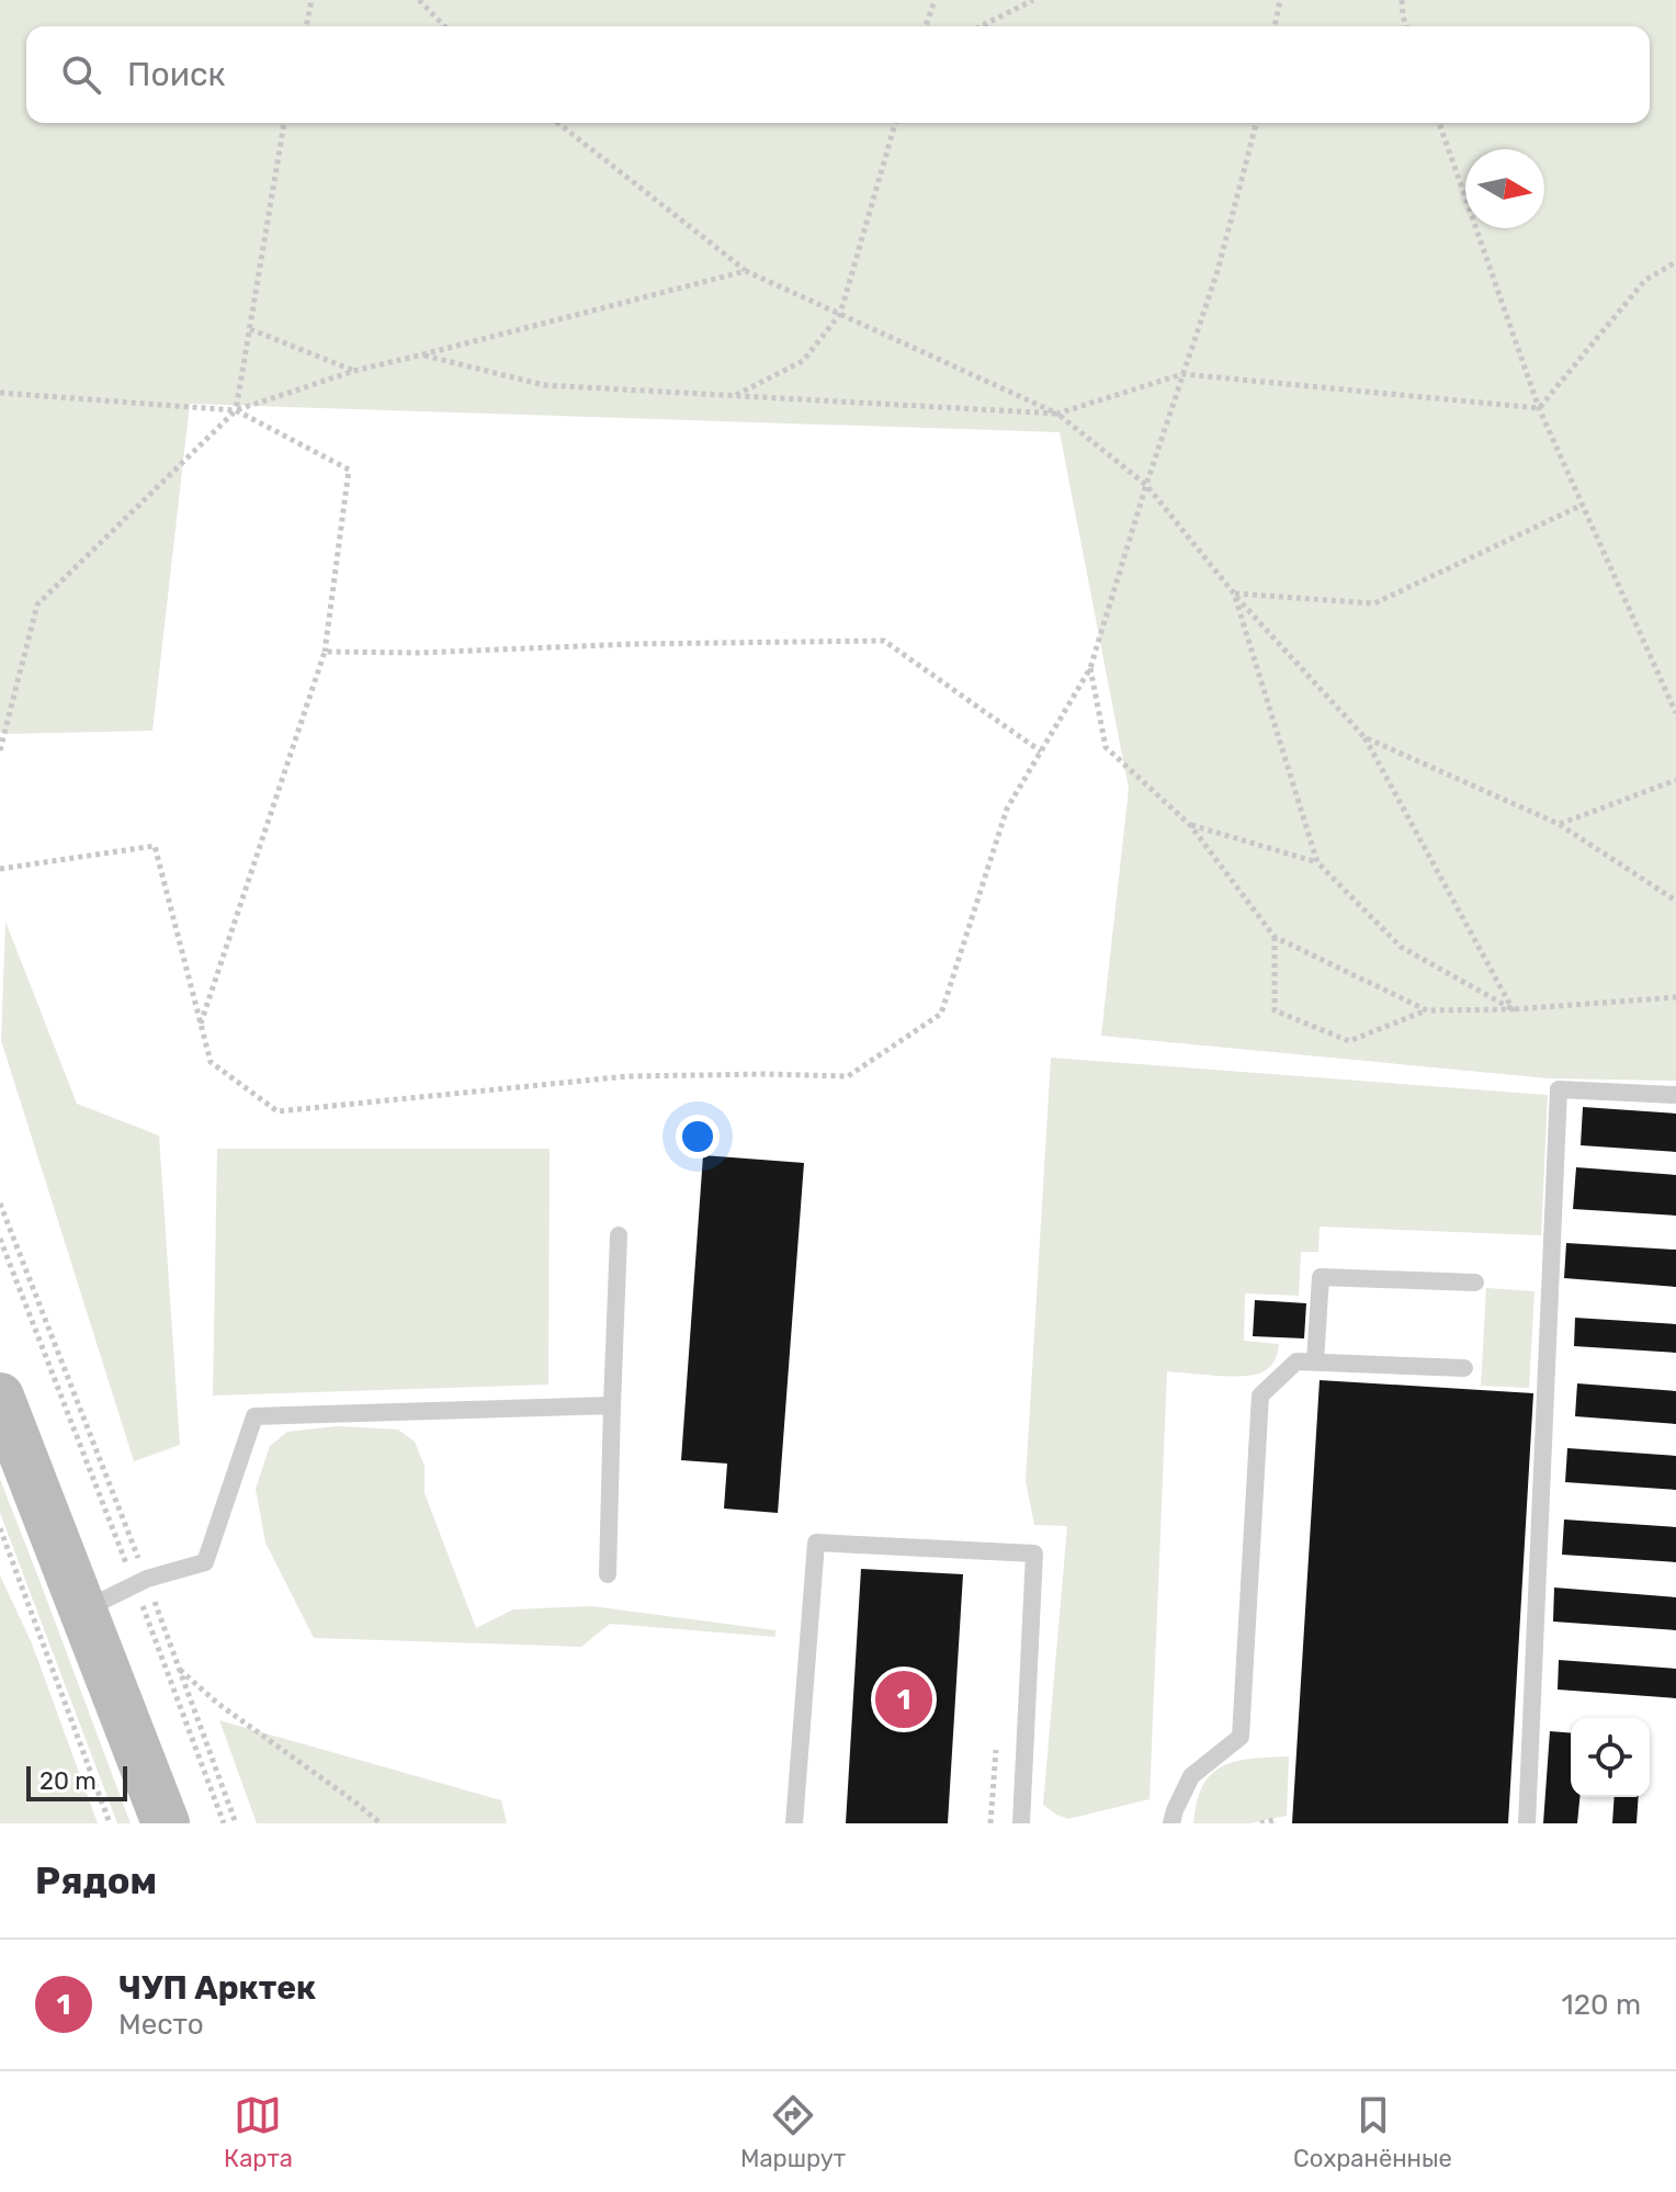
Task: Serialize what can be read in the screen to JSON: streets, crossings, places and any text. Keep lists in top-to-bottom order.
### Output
{
  "scale_bar": "20 m",
  "north": "right",
  "page": {
    "search": "Поиск",
    "pins": "1",
    "scale": "20 m",
    "heading": "Рядом",
    "list": [
      {
        "mark": "1",
        "name": "ЧУП Арктек",
        "note": "Место",
        "value": "120 m"
      }
    ],
    "nav": ["Карта", "Маршрут", "Сохранённые"]
  }
}
